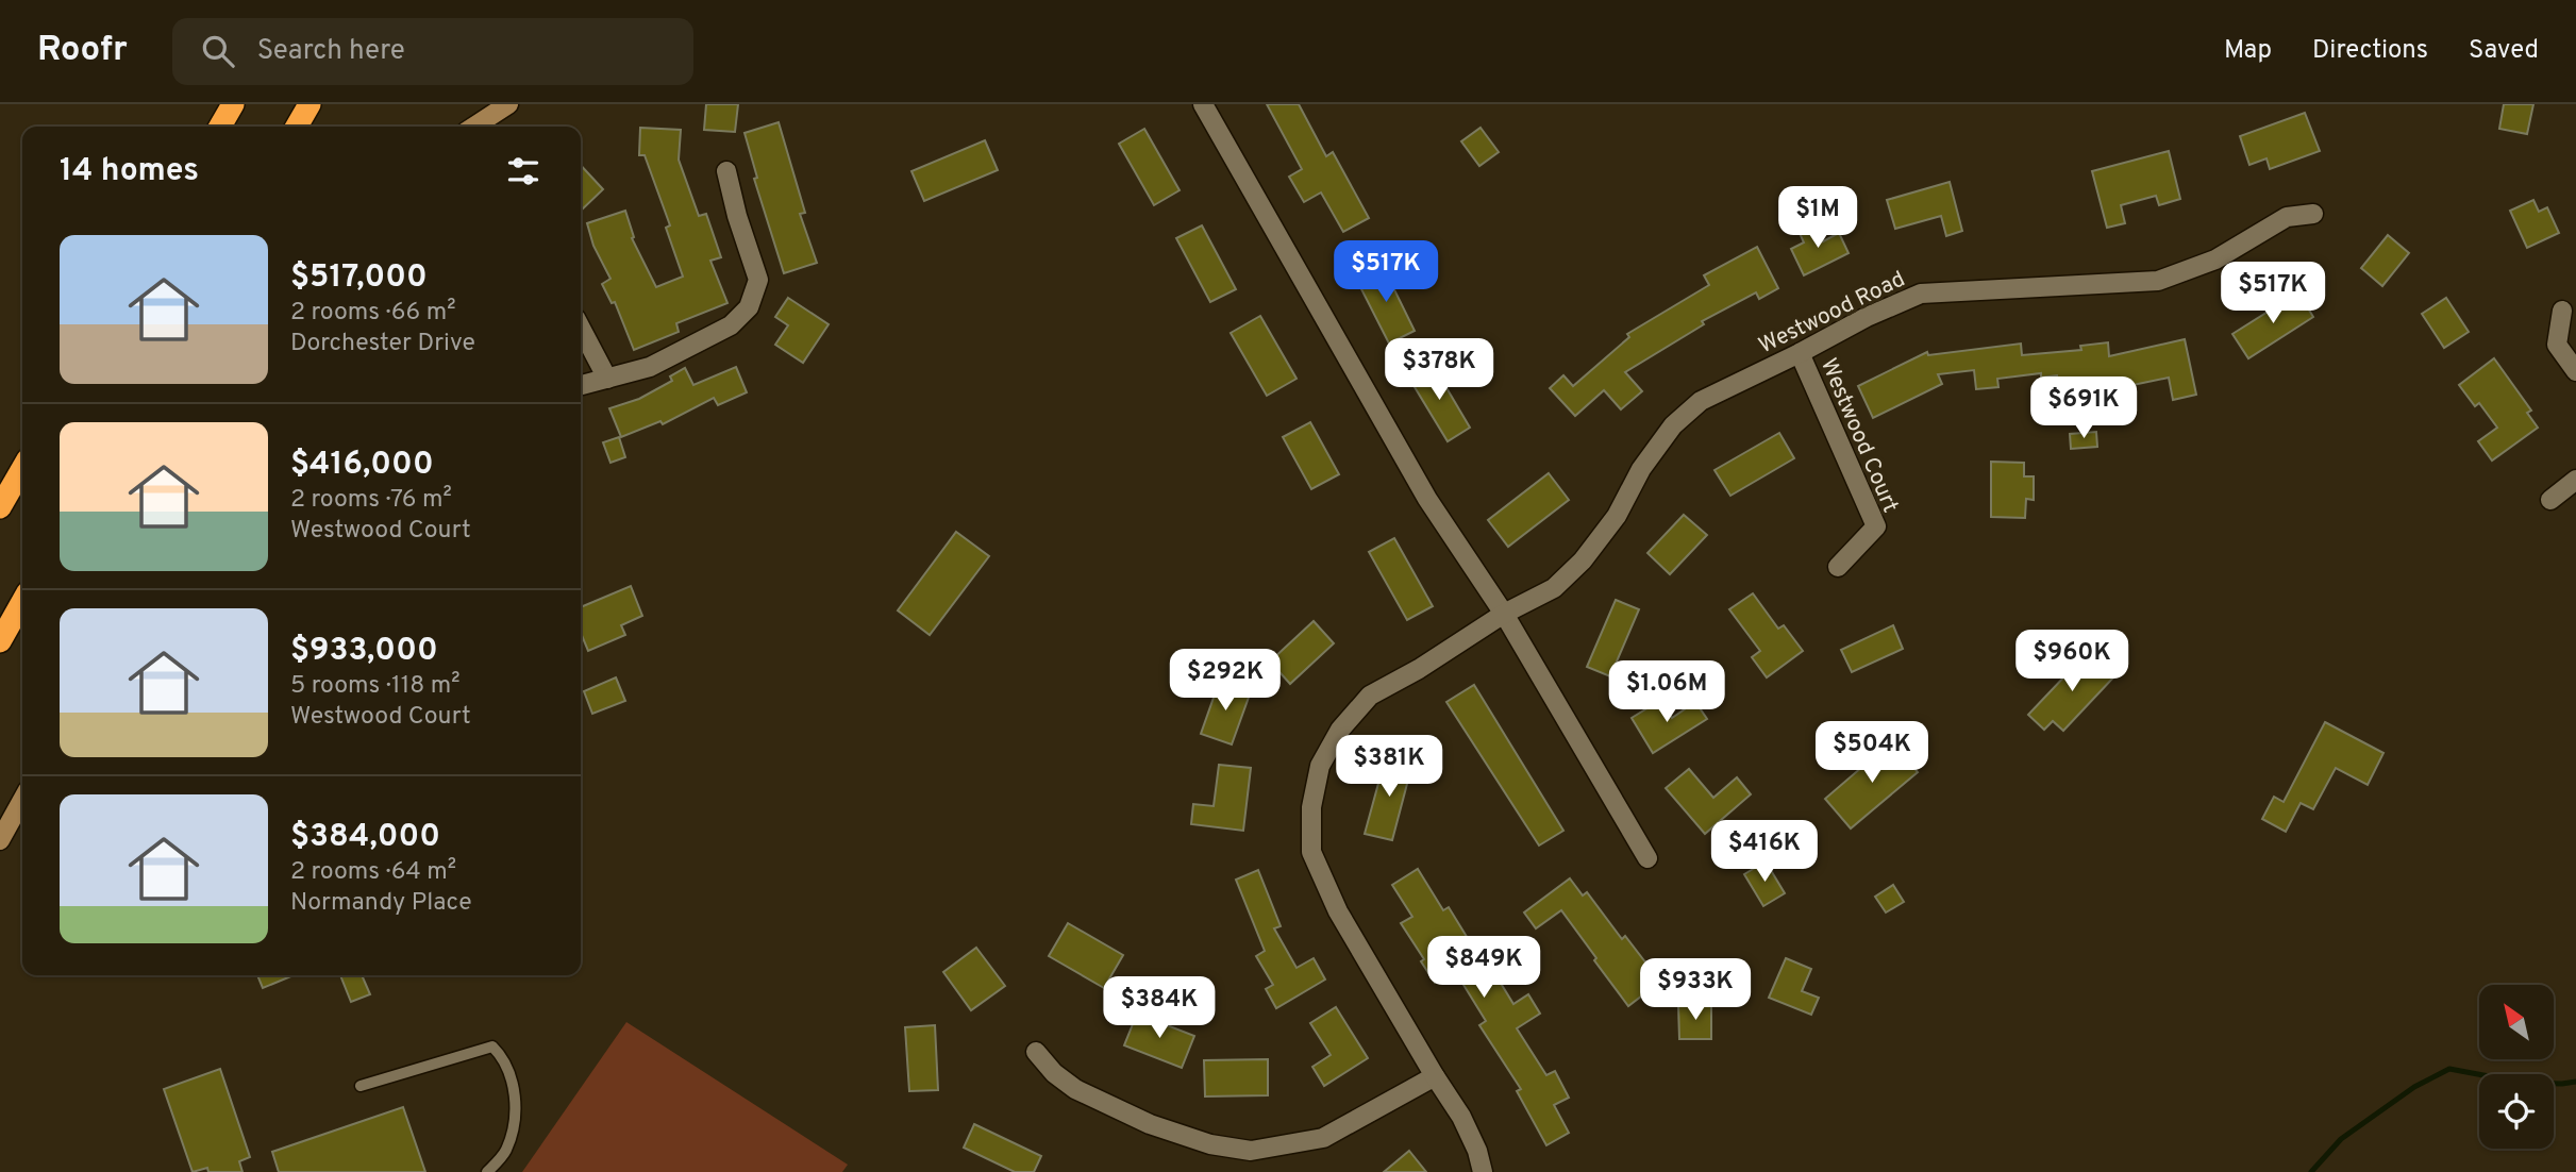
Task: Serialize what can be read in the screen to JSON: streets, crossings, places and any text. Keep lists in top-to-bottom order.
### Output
{
  "streets": {
    "street": ["Westwood Road", "Westwood Court"]
  },
  "crossings": [
    ["Westwood Road", "Westwood Court"]
  ],
  "north": "top left",
  "page": {
    "header": "Roofr",
    "search": "Search here",
    "nav": ["Map", "Directions", "Saved"],
    "heading": "14 homes",
    "price": [
      "$1M",
      "$517K",
      "$517K",
      "$378K",
      "$691K",
      "$960K",
      "$292K",
      "$1.06M",
      "$504K",
      "$381K",
      "$416K",
      "$849K",
      "$933K",
      "$384K"
    ],
    "list": [
      {
        "name": "$517,000",
        "note": "2 rooms · 66 m² · Dorchester Drive"
      },
      {
        "name": "$416,000",
        "note": "2 rooms · 76 m² · Westwood Court"
      },
      {
        "name": "$933,000",
        "note": "5 rooms · 118 m² · Westwood Court"
      },
      {
        "name": "$384,000",
        "note": "2 rooms · 64 m² · Normandy Place"
      }
    ]
  }
}
